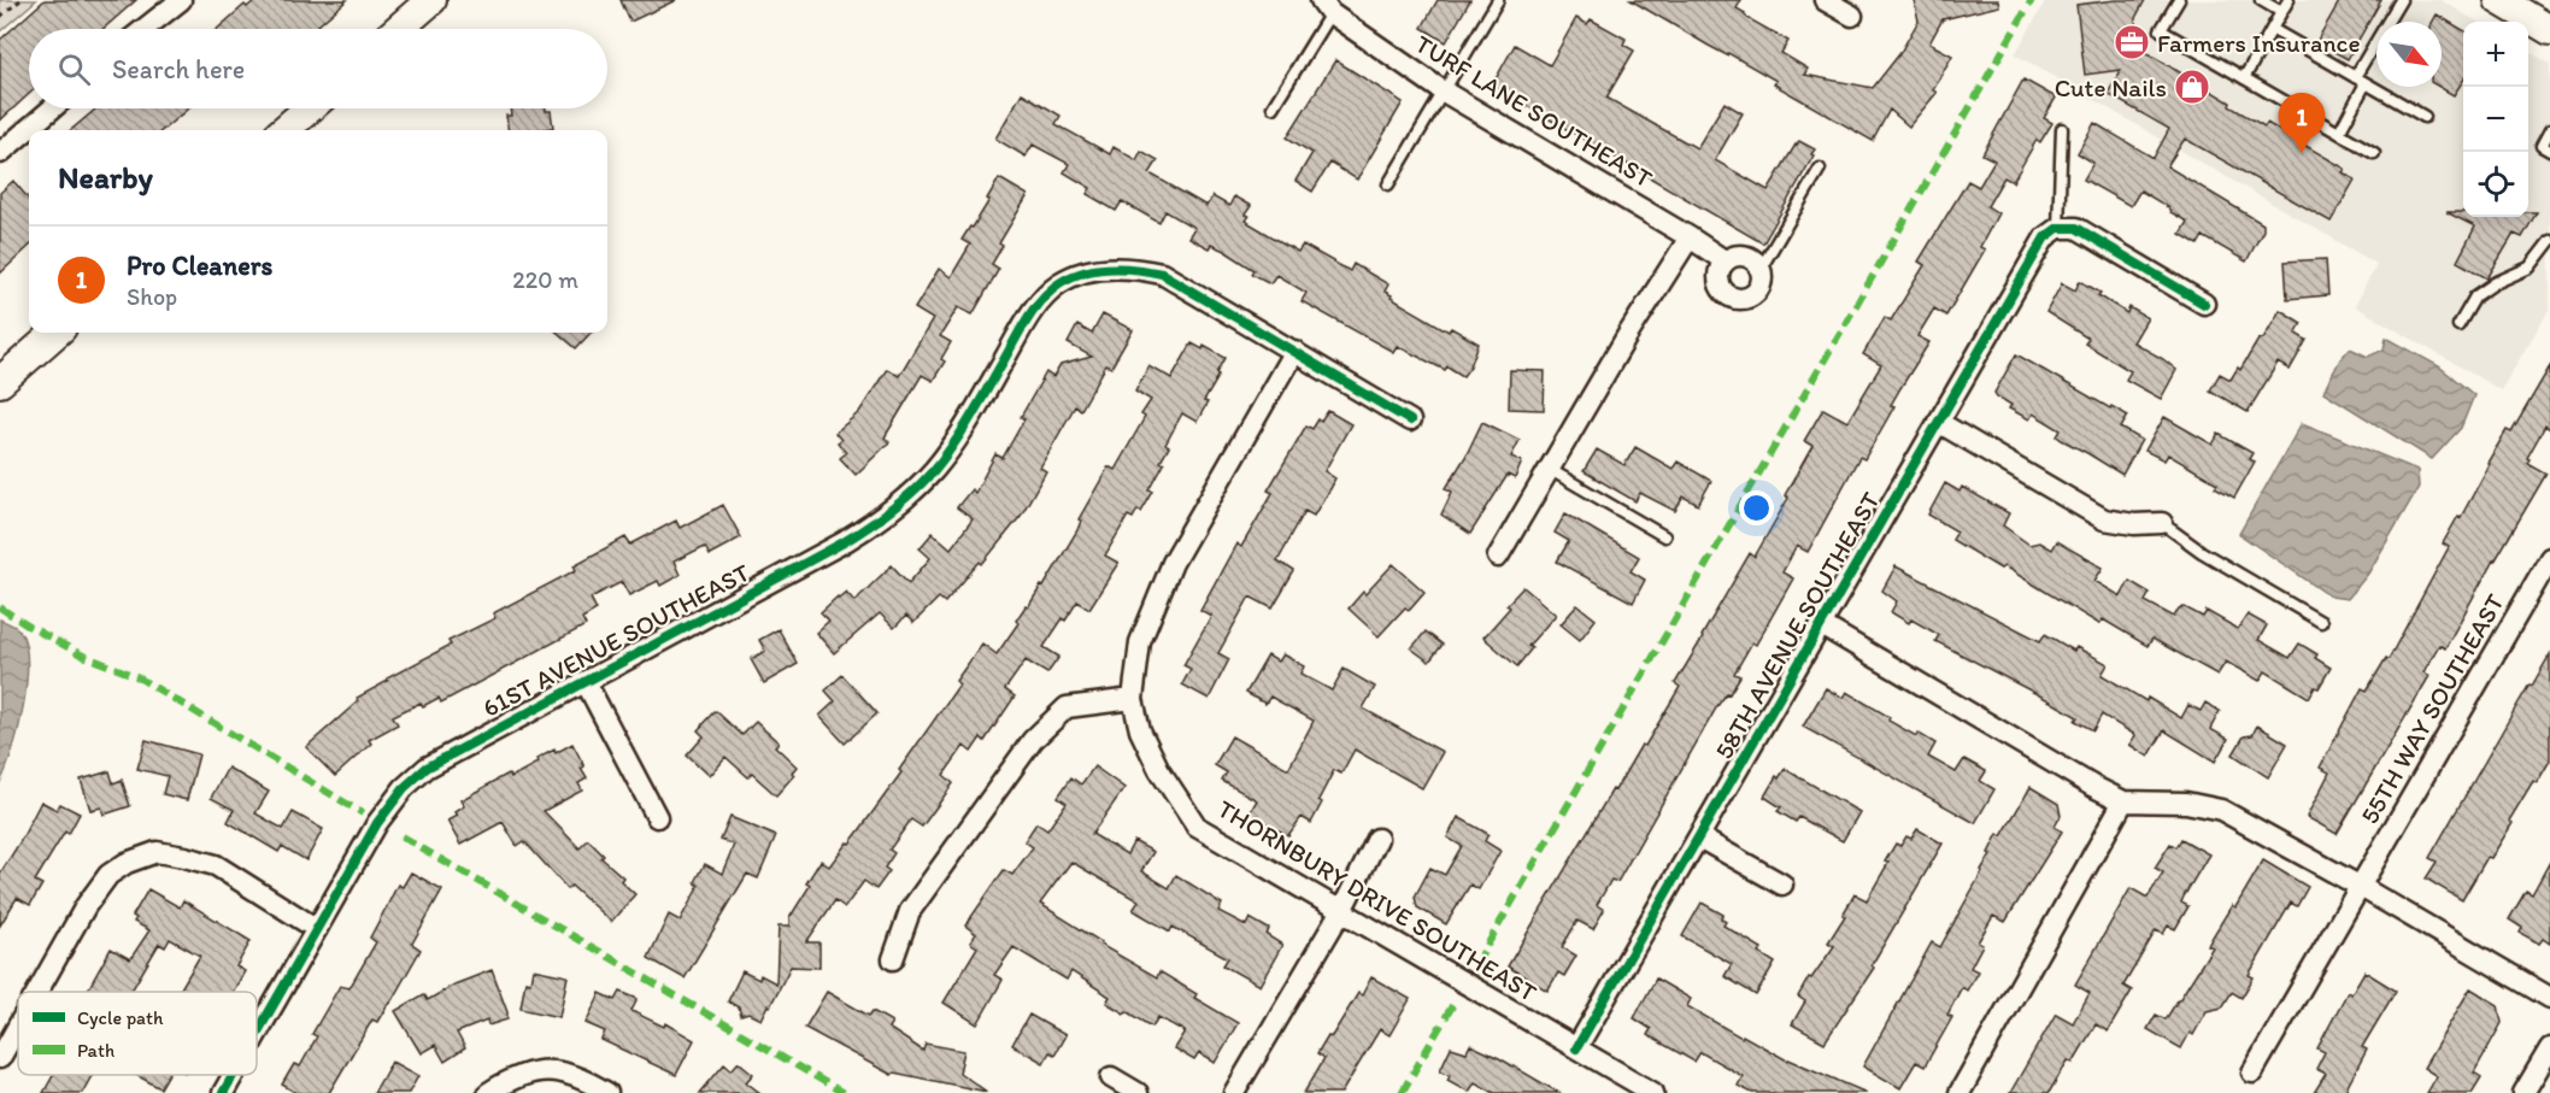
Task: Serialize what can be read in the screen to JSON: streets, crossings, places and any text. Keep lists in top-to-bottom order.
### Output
{
  "streets": {
    "street": [
      "TURF LANE SOUTHEAST",
      "58TH AVENUE SOUTHEAST",
      "61ST AVENUE SOUTHEAST",
      "55TH WAY SOUTHEAST",
      "THORNBURY DRIVE SOUTHEAST"
    ]
  },
  "crossings": [
    ["58TH AVENUE SOUTHEAST", "THORNBURY DRIVE SOUTHEAST"],
    ["61ST AVENUE SOUTHEAST", "THORNBURY DRIVE SOUTHEAST"]
  ],
  "places": {
    "office": ["Farmers Insurance"],
    "shop": ["Cute Nails"]
  },
  "legend": ["Cycle path", "Path"],
  "north": "bottom right",
  "page": {
    "map_buttons": ["+", "−"],
    "search": "Search here",
    "pins": "1",
    "heading": "Nearby",
    "list": [
      {
        "mark": "1",
        "name": "Pro Cleaners",
        "note": "Shop",
        "value": "220 m"
      }
    ]
  }
}
